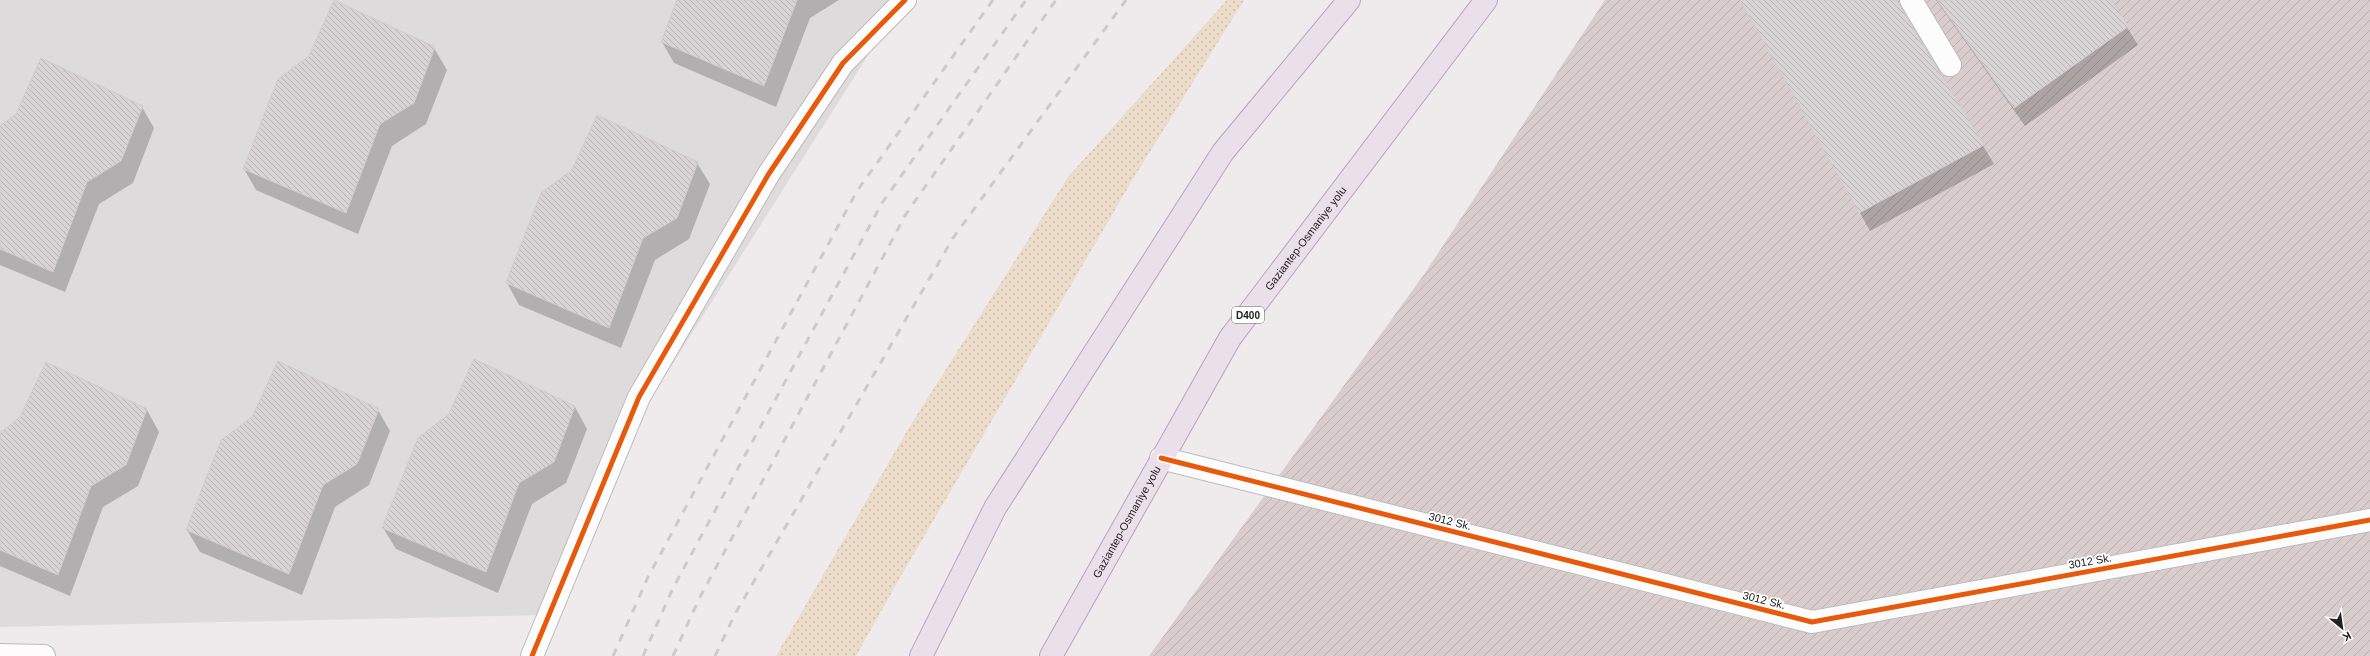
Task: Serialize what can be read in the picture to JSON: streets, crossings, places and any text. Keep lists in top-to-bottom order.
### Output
{
  "streets": {
    "highway": ["Gaziantep-Osmaniye yolu", "D400"],
    "street": ["3012 Sk."]
  },
  "crossings": [
    ["Gaziantep-Osmaniye yolu", "3012 Sk."]
  ],
  "north": "bottom right"
}
